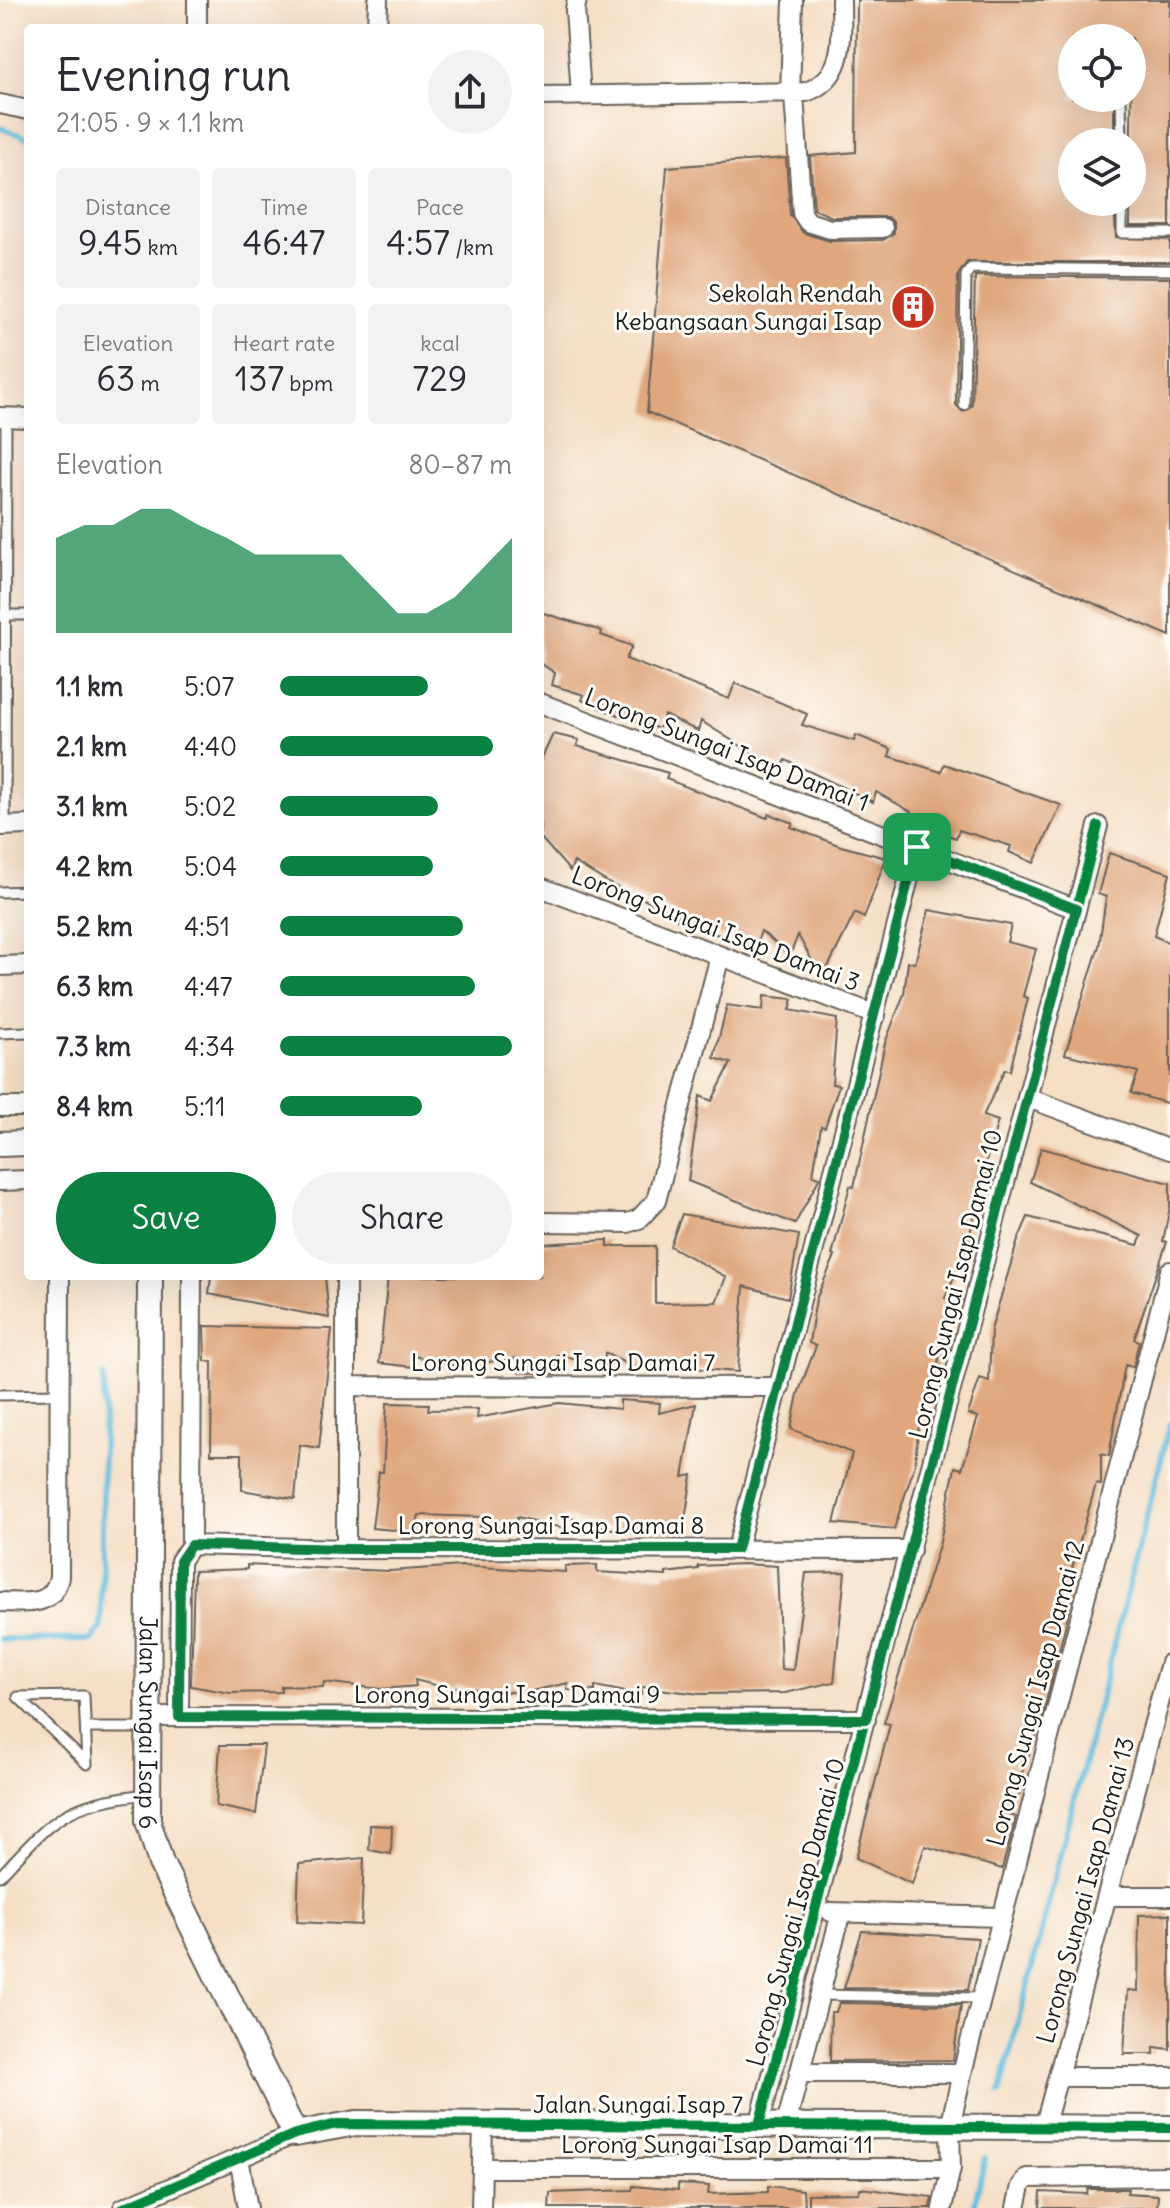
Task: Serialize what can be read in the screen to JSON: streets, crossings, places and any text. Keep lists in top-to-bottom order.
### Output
{
  "streets": {
    "street": [
      "Lorong Sungai Isap Damai 1",
      "Lorong Sungai Isap Damai 3",
      "Lorong Sungai Isap Damai 10",
      "Lorong Sungai Isap Damai 7",
      "Lorong Sungai Isap Damai 8",
      "Lorong Sungai Isap Damai 12",
      "Lorong Sungai Isap Damai 9",
      "Jalan Sungai Isap 6",
      "Lorong Sungai Isap Damai 13",
      "Jalan Sungai Isap 7",
      "Lorong Sungai Isap Damai 11"
    ]
  },
  "crossings": [
    ["Lorong Sungai Isap Damai 1", "Lorong Sungai Isap Damai 10"],
    ["Lorong Sungai Isap Damai 10", "Lorong Sungai Isap Damai 8"],
    ["Lorong Sungai Isap Damai 10", "Lorong Sungai Isap Damai 9"],
    ["Lorong Sungai Isap Damai 10", "Jalan Sungai Isap 7"],
    ["Lorong Sungai Isap Damai 12", "Jalan Sungai Isap 7"],
    ["Lorong Sungai Isap Damai 9", "Jalan Sungai Isap 6"],
    ["Jalan Sungai Isap 6", "Jalan Sungai Isap 7"],
    ["Lorong Sungai Isap Damai 13", "Jalan Sungai Isap 7"]
  ],
  "places": {
    "building": ["Sekolah Rendah Kebangsaan Sungai Isap"]
  },
  "page": {
    "heading": ["Evening run", "21:05 · 9 × 1.1 km"],
    "stats": [
      ["Distance", "9.45 km"],
      ["Time", "46:47"],
      ["Pace", "4:57 /km"],
      ["Elevation", "63 m"],
      ["Heart rate", "137 bpm"],
      ["kcal", "729"]
    ],
    "chart": ["Elevation", "80–87 m"],
    "list": [
      {
        "name": "1.1 km",
        "note": "5:07"
      },
      {
        "name": "2.1 km",
        "note": "4:40"
      },
      {
        "name": "3.1 km",
        "note": "5:02"
      },
      {
        "name": "4.2 km",
        "note": "5:04"
      },
      {
        "name": "5.2 km",
        "note": "4:51"
      },
      {
        "name": "6.3 km",
        "note": "4:47"
      },
      {
        "name": "7.3 km",
        "note": "4:34"
      },
      {
        "name": "8.4 km",
        "note": "5:11"
      }
    ],
    "buttons": ["Save", "Share"]
  }
}
